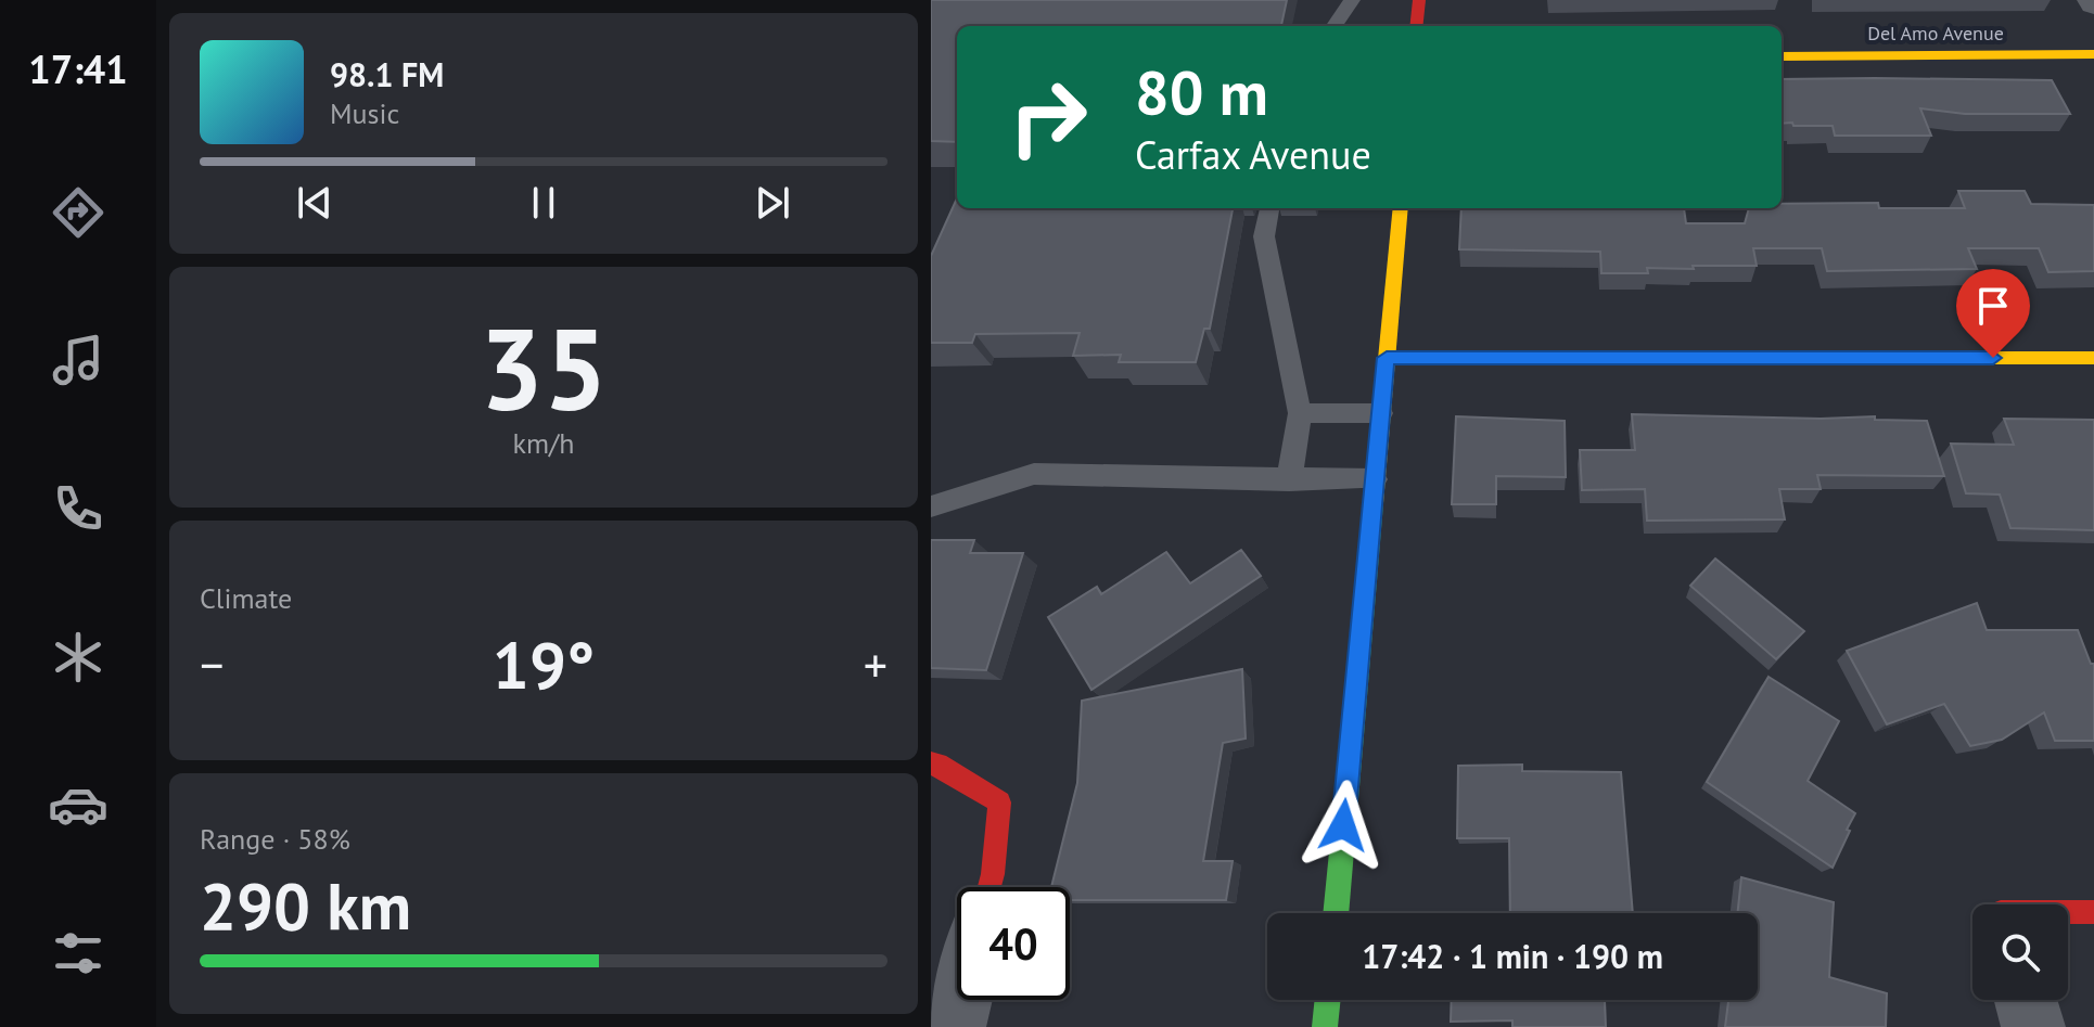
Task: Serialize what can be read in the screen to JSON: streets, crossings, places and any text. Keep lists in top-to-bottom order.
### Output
{
  "streets": {
    "street": ["Del Amo Avenue"]
  },
  "page": {
    "tabs": "17:41",
    "turn": ["80 m", "Carfax Avenue"],
    "song": ["98.1 FM", "Music"],
    "tile": [
      ["35", "km/h"],
      "Climate",
      ["Range · 58%", "290 km"]
    ],
    "heat": ["−", "19°", "+"],
    "limit": "40",
    "trip": "17:42 · 1 min · 190 m"
  }
}
